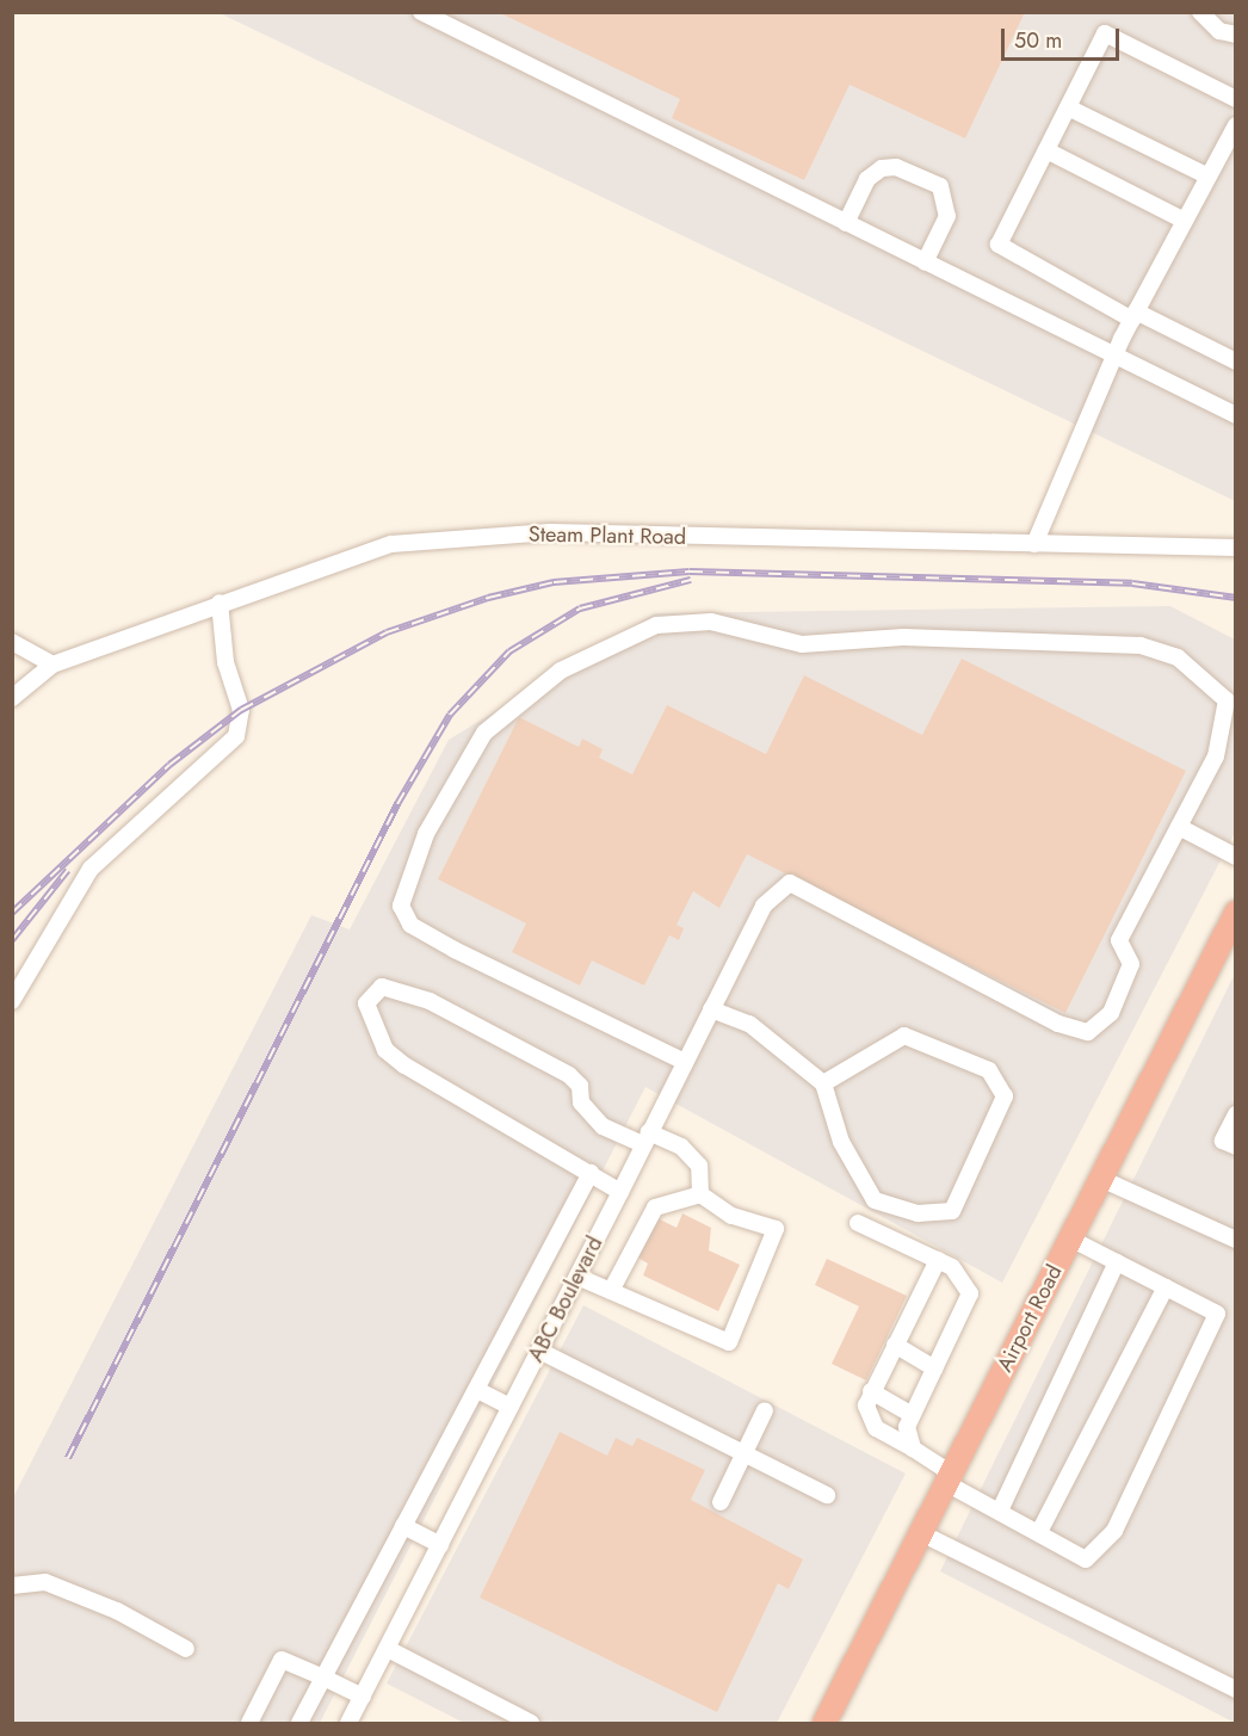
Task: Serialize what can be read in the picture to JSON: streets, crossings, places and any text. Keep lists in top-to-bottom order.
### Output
{
  "streets": {
    "highway": ["Airport Road"],
    "street": ["Steam Plant Road", "ABC Boulevard"]
  },
  "scale_bar": "50 m"
}
